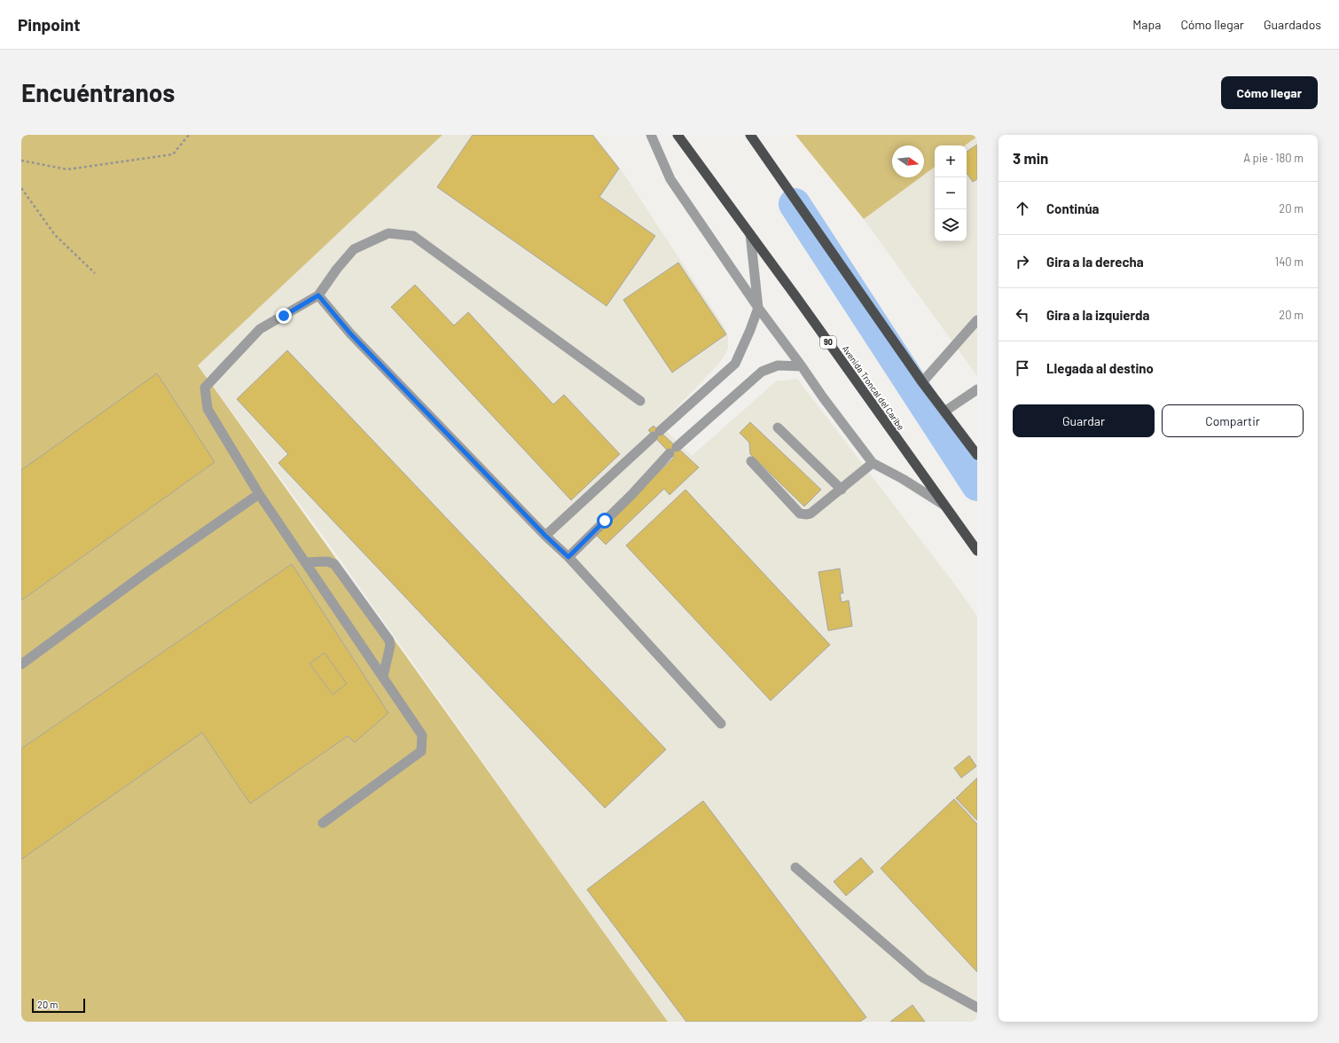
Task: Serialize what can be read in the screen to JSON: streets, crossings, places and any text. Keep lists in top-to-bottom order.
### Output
{
  "streets": {
    "highway": ["90", "Avenida Troncal del Caribe"]
  },
  "scale_bar": "20 m",
  "north": "right",
  "page": {
    "header": "Pinpoint",
    "nav": ["Mapa", "Cómo llegar", "Guardados"],
    "buttons": [
      "Cómo llegar",
      ["Guardar", "Compartir"]
    ],
    "title": "Encuéntranos",
    "heading": ["3 min", "A pie · 180 m"],
    "map_buttons": ["+", "−"],
    "list": [
      ["Continúa", "20 m"],
      ["Gira a la derecha", "140 m"],
      ["Gira a la izquierda", "20 m"],
      "Llegada al destino"
    ],
    "scale": "20 m"
  }
}
